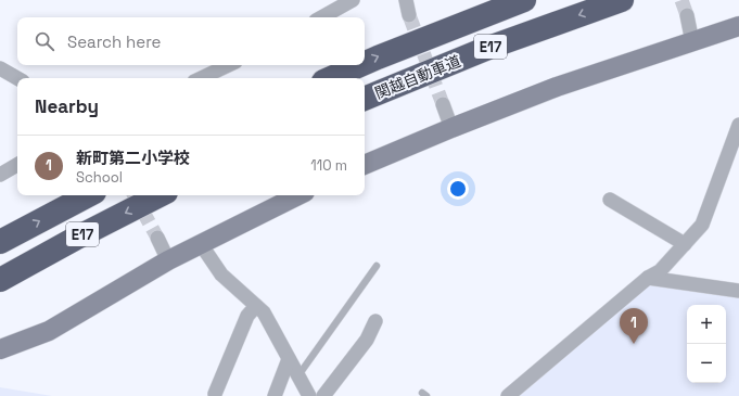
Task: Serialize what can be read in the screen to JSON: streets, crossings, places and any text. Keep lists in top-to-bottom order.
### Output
{
  "streets": {
    "highway": ["E17", "関越自動車道"]
  },
  "page": {
    "search": "Search here",
    "heading": "Nearby",
    "list": [
      {
        "mark": "1",
        "name": "新町第二小学校",
        "note": "School",
        "value": "110 m"
      }
    ],
    "map_buttons": ["+", "−"],
    "pins": "1"
  }
}
